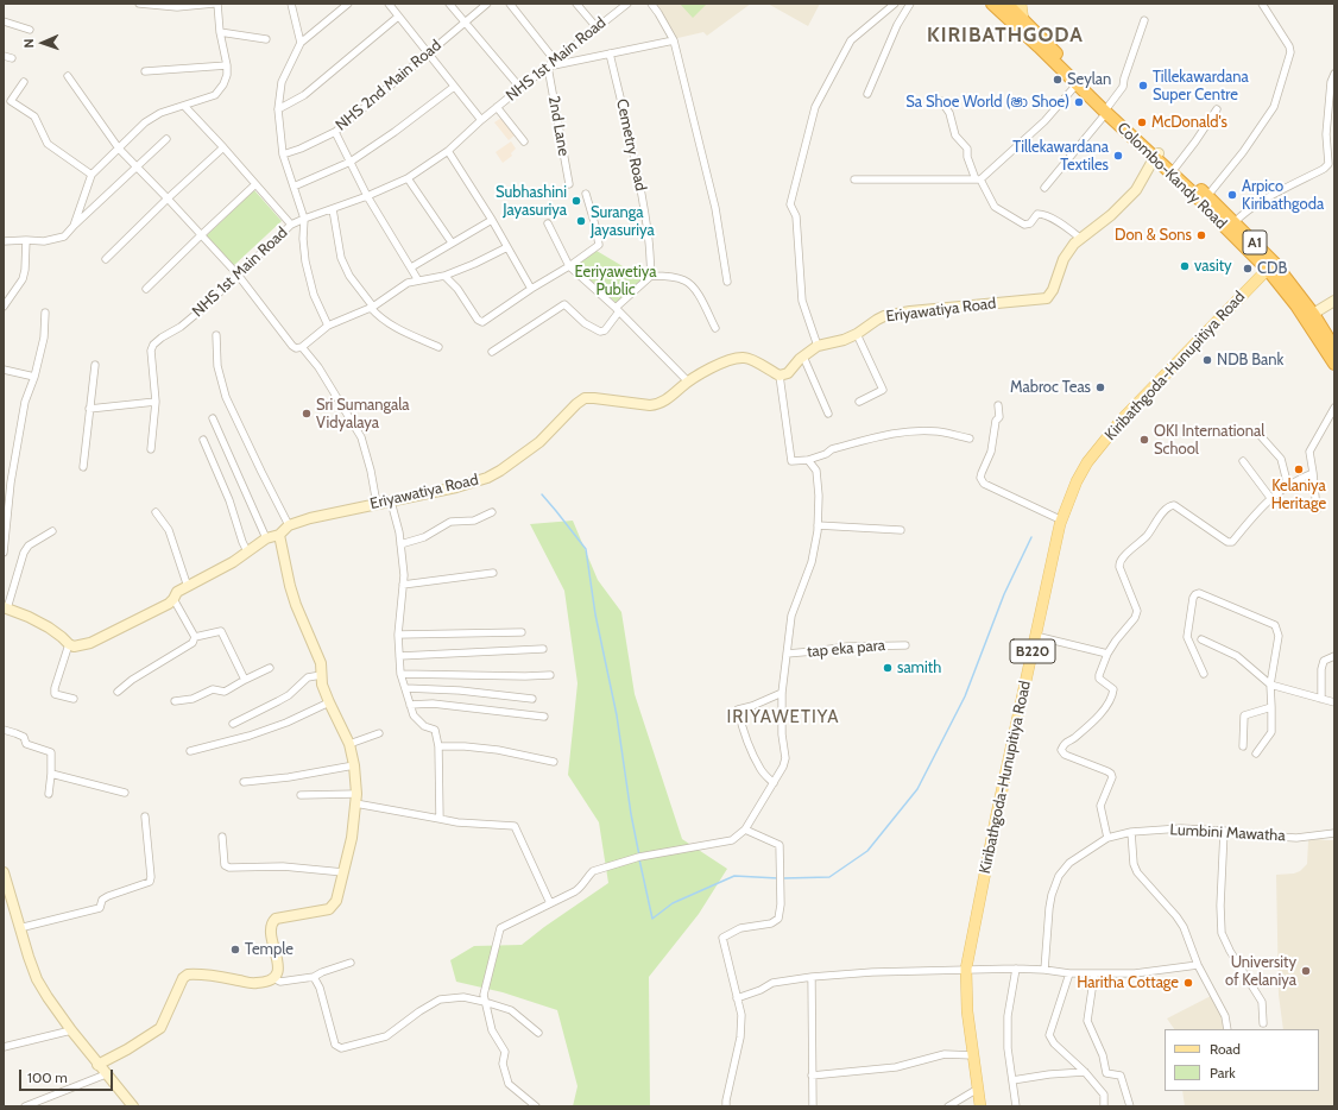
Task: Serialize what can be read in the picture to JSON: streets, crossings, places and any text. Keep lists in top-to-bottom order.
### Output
{
  "streets": {
    "highway": ["Colombo-Kandy Road", "A1"],
    "main road": ["Kiribathgoda-Hunupitiya Road", "B220"],
    "street": [
      "NHS 1st Main Road",
      "NHS 2nd Main Road",
      "2nd Lane",
      "Cemetry Road",
      "Eriyawatiya Road",
      "tap eka para",
      "Lumbini Mawatha"
    ]
  },
  "crossings": [
    ["NHS 1st Main Road", "2nd Lane"],
    ["Colombo-Kandy Road", "Eriyawatiya Road"],
    ["Colombo-Kandy Road", "Kiribathgoda-Hunupitiya Road"]
  ],
  "districts": ["KIRIBATHGODA", "IRIYAWETIYA"],
  "parks": ["Eeriyawetiya Public"],
  "places": [
    "Seylan",
    "Tillekawardana Super Centre",
    "Sa Shoe World (ෂා Shoe)",
    "McDonald's",
    "Tillekawardana Textiles",
    "Arpico Kiribathgoda",
    "Subhashini Jayasuriya",
    "Suranga Jayasuriya",
    "Don & Sons",
    "vasity",
    "CDB",
    "NDB Bank",
    "Mabroc Teas",
    "Sri Sumangala Vidyalaya",
    "OKI International School",
    "Kelaniya Heritage",
    "samith",
    "Temple",
    "University of Kelaniya",
    "Haritha Cottage"
  ],
  "legend": ["Road", "Park"],
  "scale_bar": "100 m",
  "north": "left"
}
